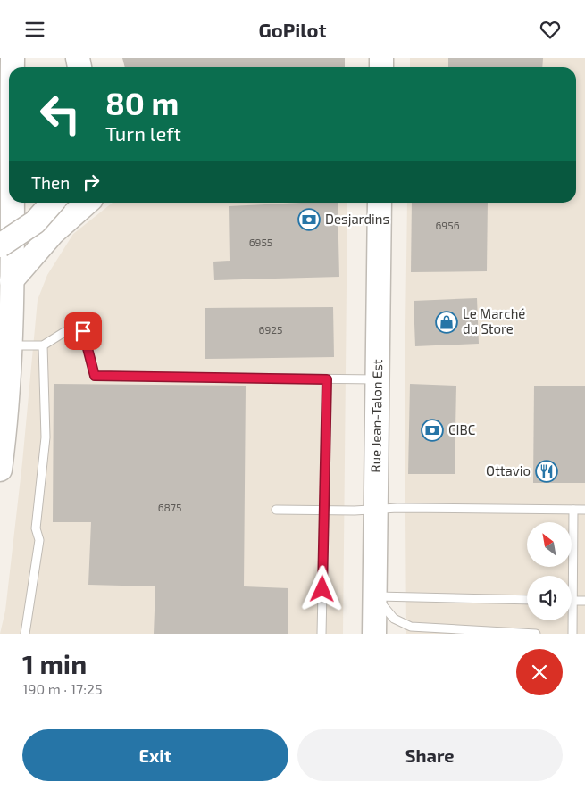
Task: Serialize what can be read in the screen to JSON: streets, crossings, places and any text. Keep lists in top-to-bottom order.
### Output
{
  "streets": {
    "main road": ["Rue Jean-Talon Est"]
  },
  "places": {
    "bank": ["Desjardins", "CIBC"],
    "shop": ["Le Marché du Store"],
    "restaurant": ["Ottavio"]
  },
  "house_numbers": [
    "6956",
    "6955",
    "6925",
    "6875"
  ],
  "north": "top left",
  "page": {
    "header": "GoPilot",
    "turn": ["80 m", "Turn left"],
    "then": "Then",
    "heading": ["1 min", "190 m · 17:25"],
    "buttons": ["Exit", "Share"]
  }
}
